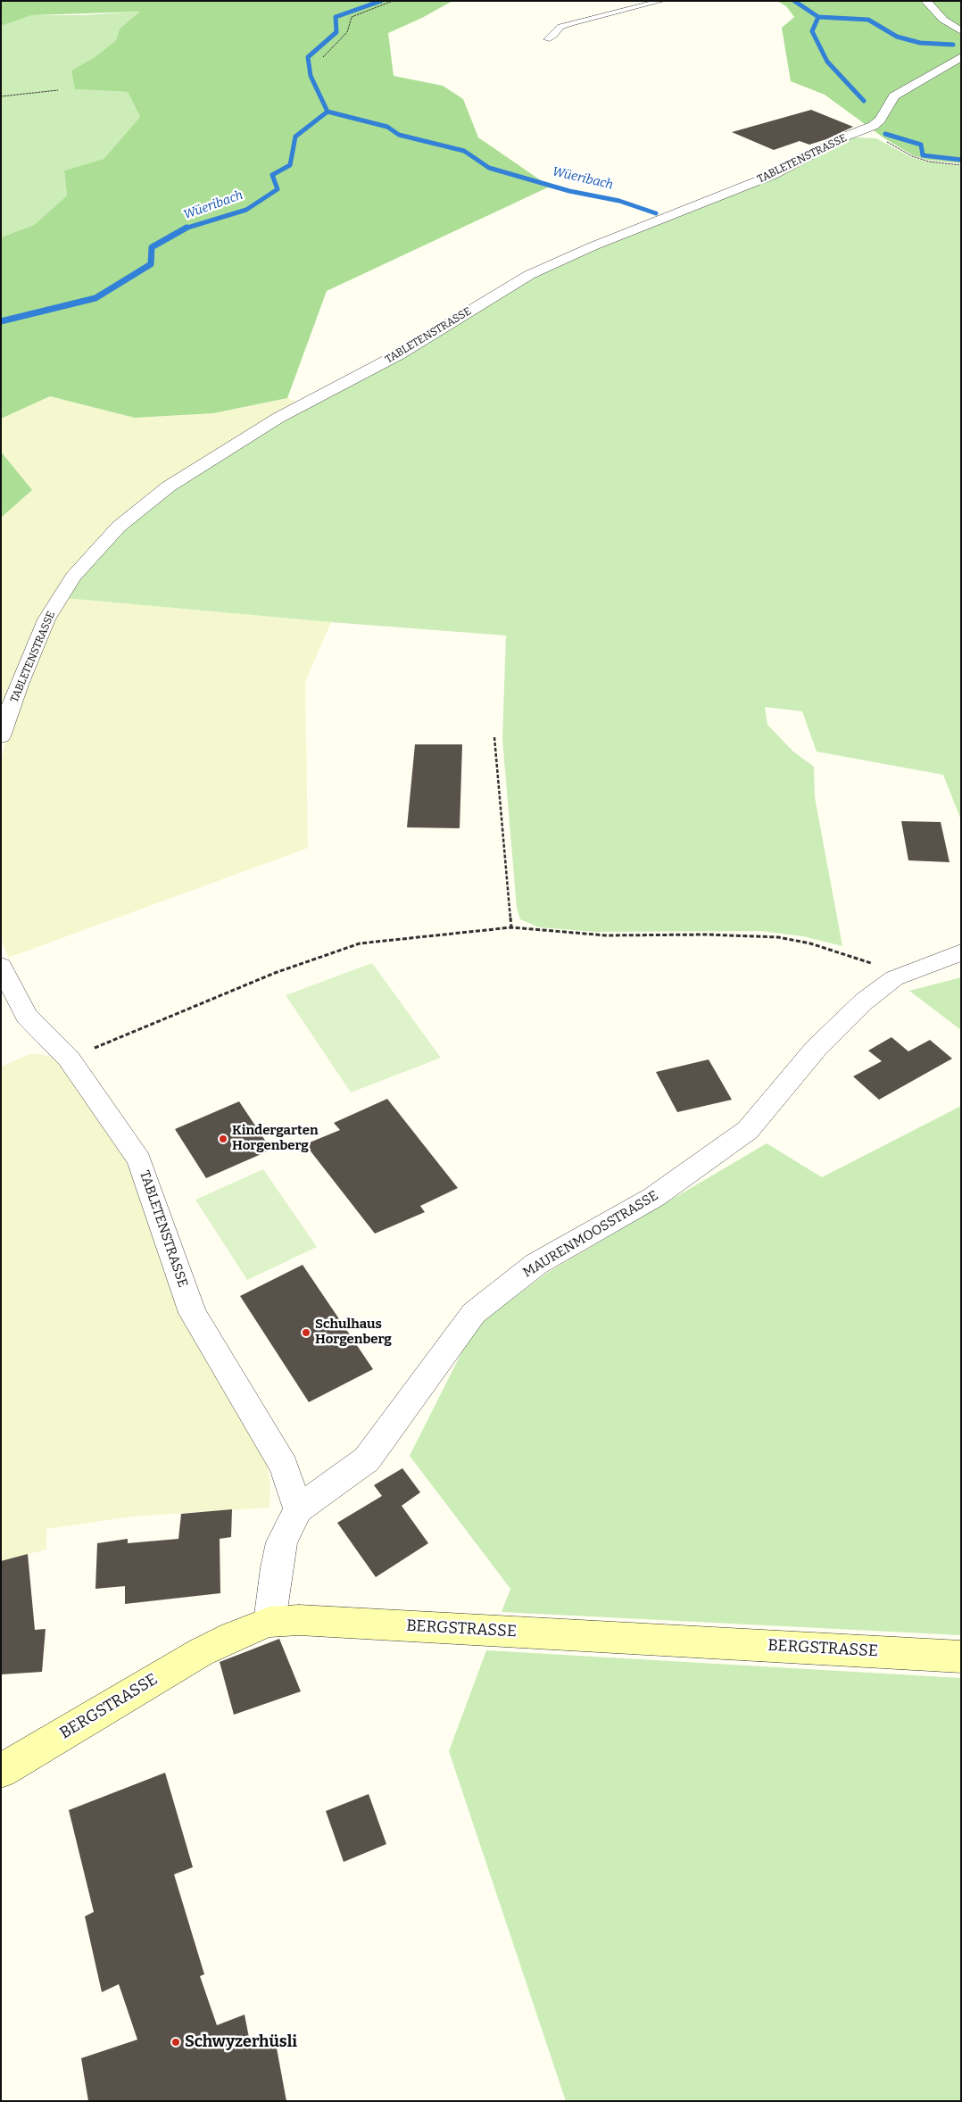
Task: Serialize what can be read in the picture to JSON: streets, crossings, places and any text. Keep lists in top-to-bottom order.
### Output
{
  "streets": {
    "street": ["TABLETENSTRASSE", "MAURENMOOSSTRASSE", "BERGSTRASSE"]
  },
  "crossings": [
    ["TABLETENSTRASSE", "MAURENMOOSSTRASSE"],
    ["MAURENMOOSSTRASSE", "BERGSTRASSE"]
  ],
  "water": ["Wüeribach"],
  "places": ["Kindergarten Horgenberg", "Schulhaus Horgenberg", "Schwyzerhüsli"]
}
